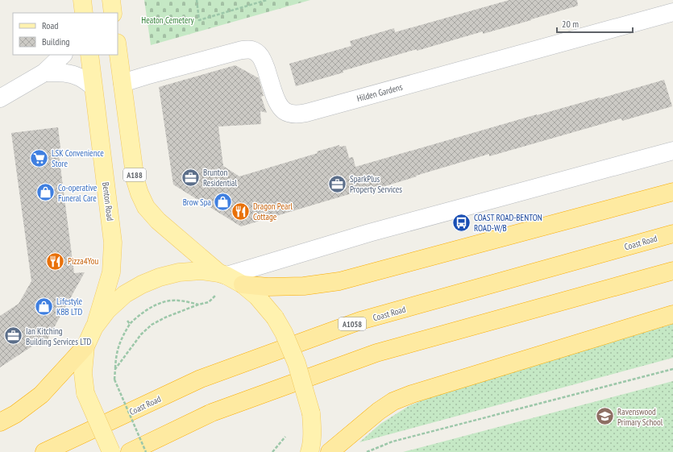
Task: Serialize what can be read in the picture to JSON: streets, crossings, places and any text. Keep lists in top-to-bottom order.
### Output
{
  "streets": {
    "highway": ["Coast Road", "A1058"],
    "main road": ["A188", "Benton Road"],
    "street": ["Hilden Gardens"]
  },
  "crossings": [
    ["Hilden Gardens", "A188"]
  ],
  "parks": ["Heaton Cemetery"],
  "places": {
    "supermarket": ["LSK Convenience Store"],
    "office": ["Brunton Residential", "SparkPlus Property Services", "Ian Kitching Building Services LTD"],
    "shop": ["Co-operative Funeral Care", "Brow Spa", "Lifestyle KBB LTD"],
    "restaurant": ["Dragon Pearl Cottage", "Pizza4You"],
    "bus stop": ["COAST ROAD-BENTON ROAD-W/B"],
    "school or university": ["Ravenswood Primary School"]
  },
  "legend": ["Road", "Building"],
  "scale_bar": "20 m"
}
